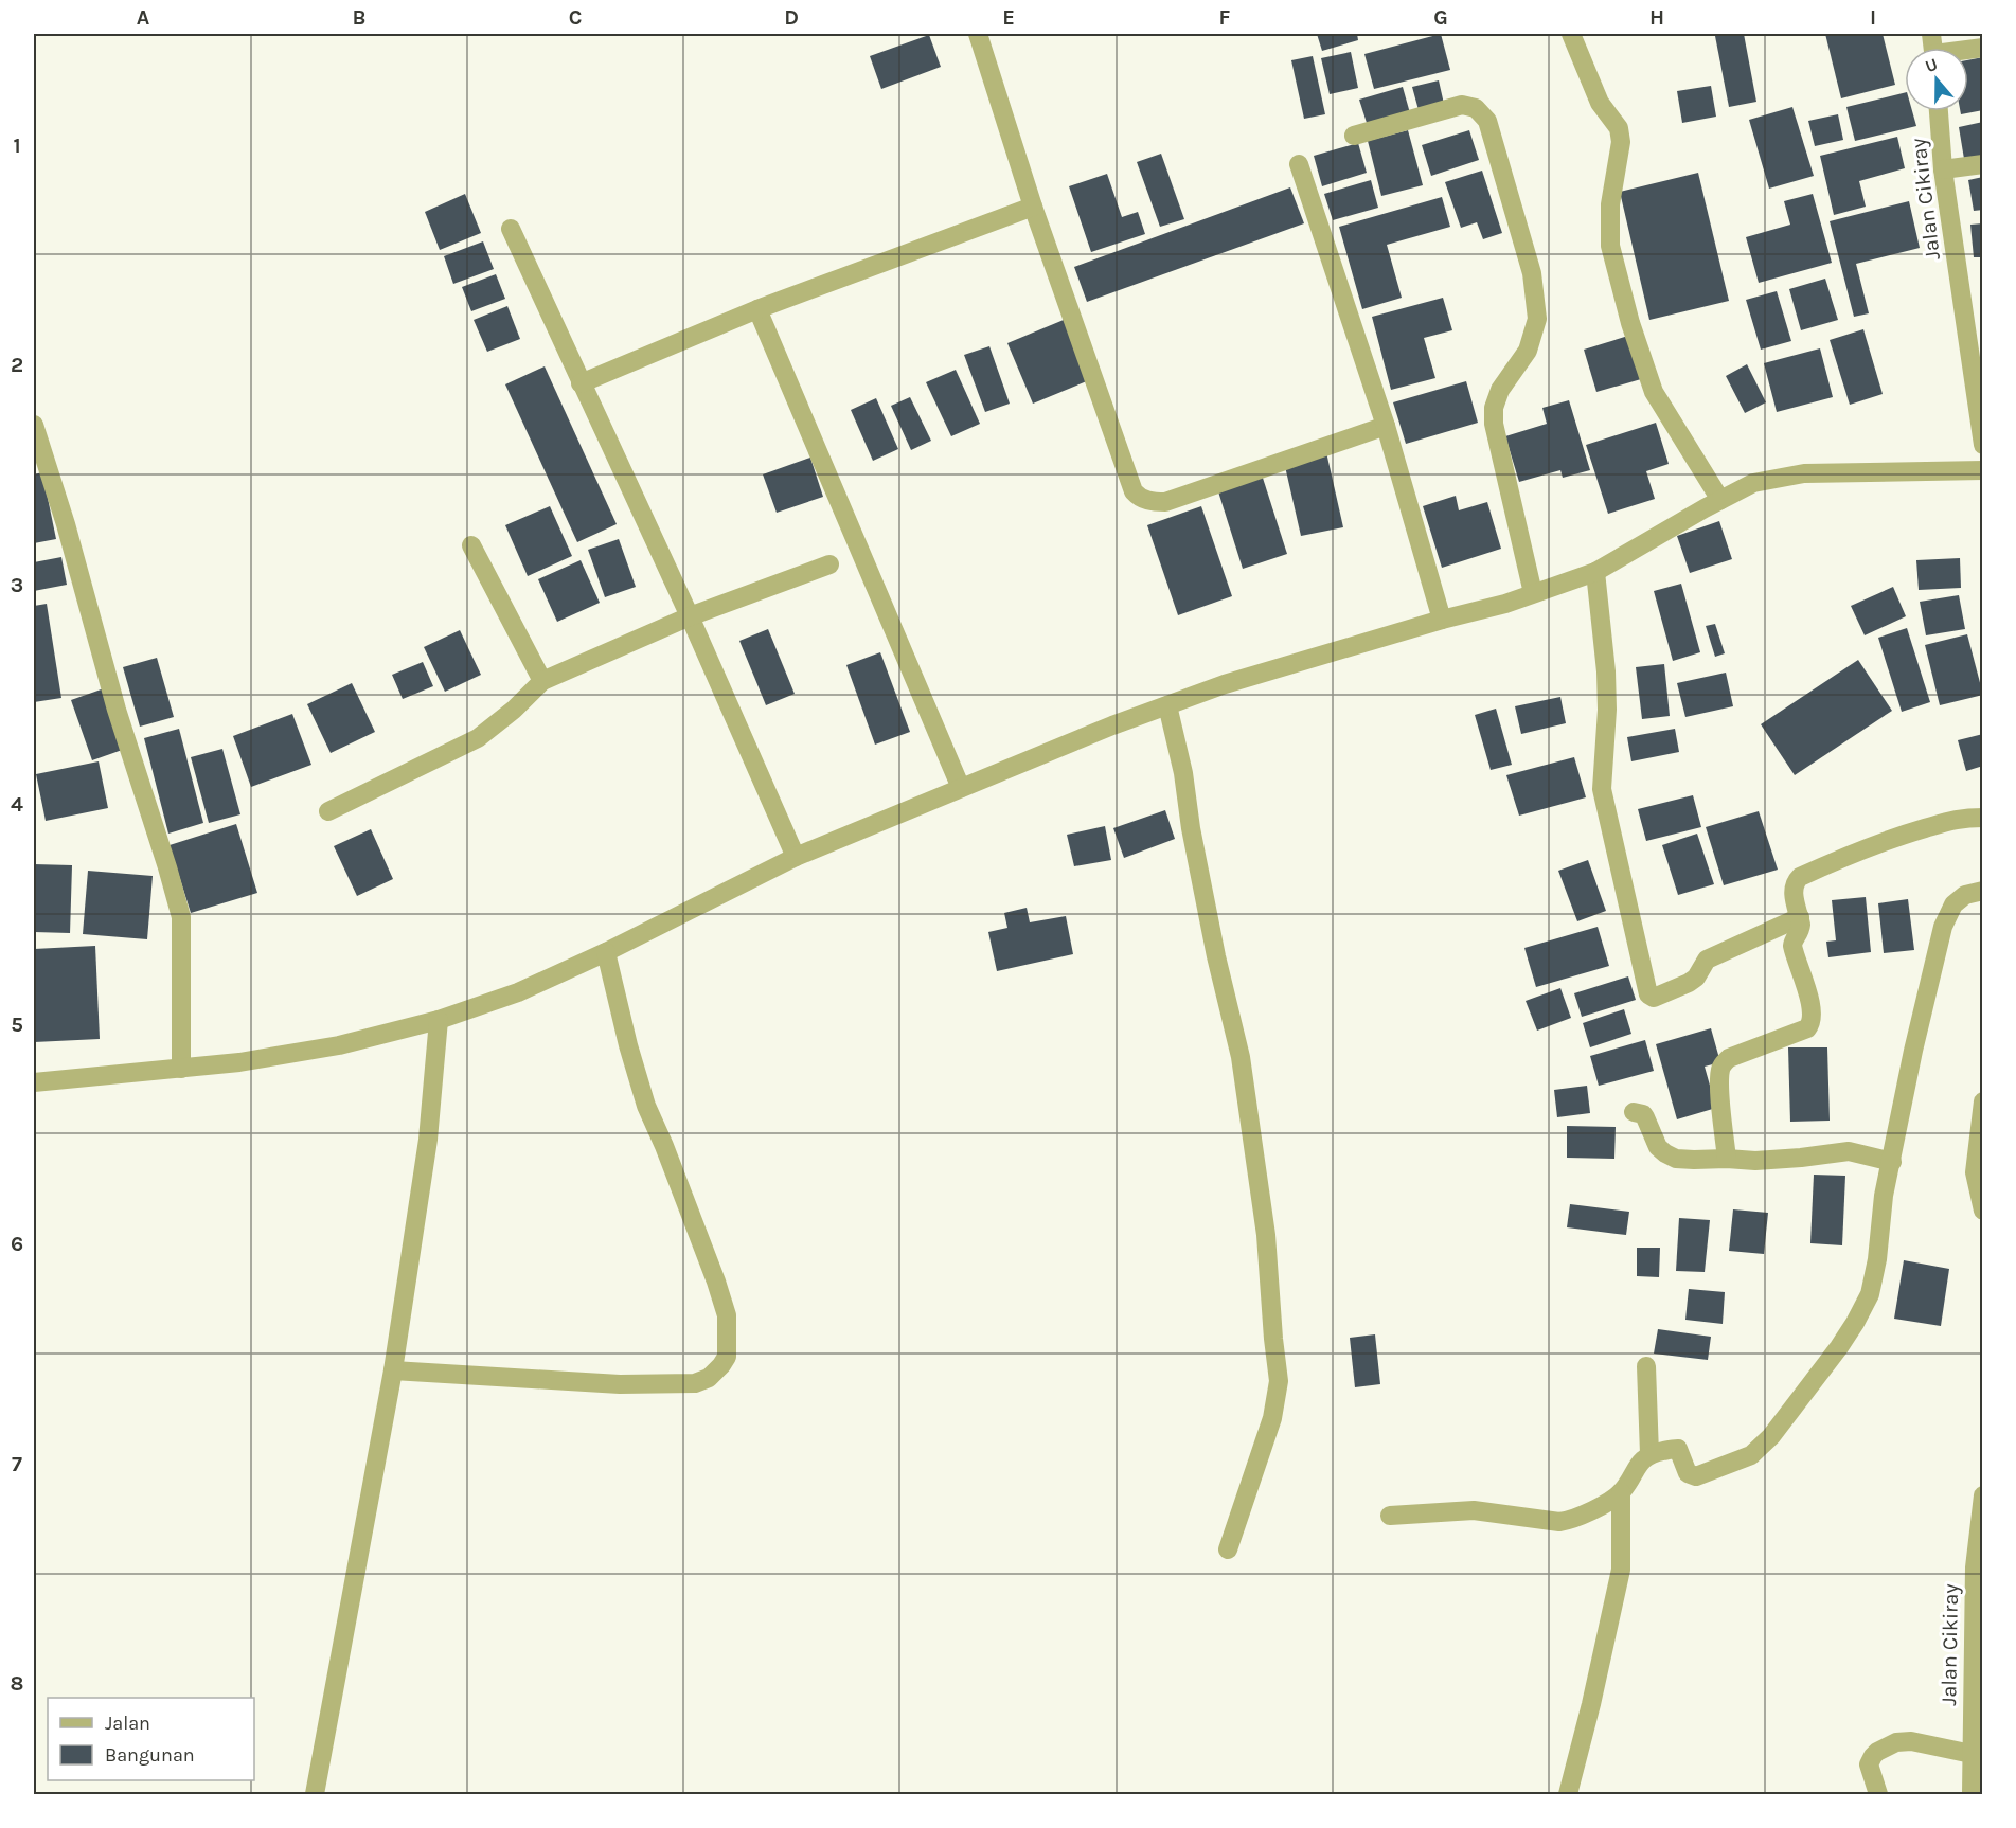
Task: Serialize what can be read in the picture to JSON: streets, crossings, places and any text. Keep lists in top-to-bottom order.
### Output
{
  "streets": {
    "street": ["Jalan Cikiray"]
  },
  "legend": ["Jalan", "Bangunan"],
  "north": "top",
  "grid": {
    "columns": [
      "A",
      "B",
      "C",
      "D",
      "E",
      "F",
      "G",
      "H",
      "I"
    ],
    "rows": [
      "1",
      "2",
      "3",
      "4",
      "5",
      "6",
      "7",
      "8"
    ]
  }
}
